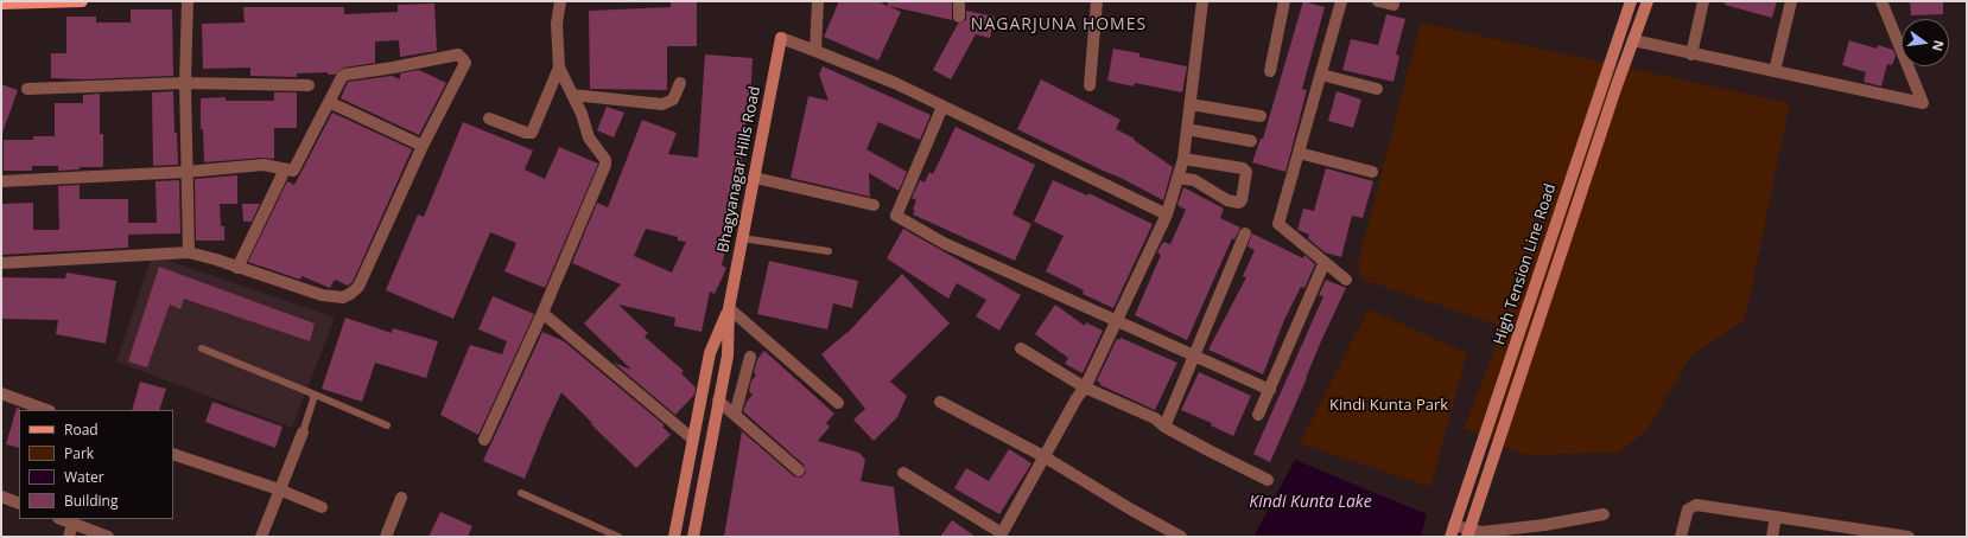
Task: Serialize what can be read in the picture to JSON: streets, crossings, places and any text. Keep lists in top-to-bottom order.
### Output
{
  "streets": {
    "main road": ["Bhagyanagar Hills Road", "High Tension Line Road"]
  },
  "districts": ["NAGARJUNA HOMES"],
  "water": ["Kindi Kunta Lake"],
  "parks": ["Kindi Kunta Park"],
  "legend": [
    "Road",
    "Park",
    "Water",
    "Building"
  ],
  "north": "right"
}
